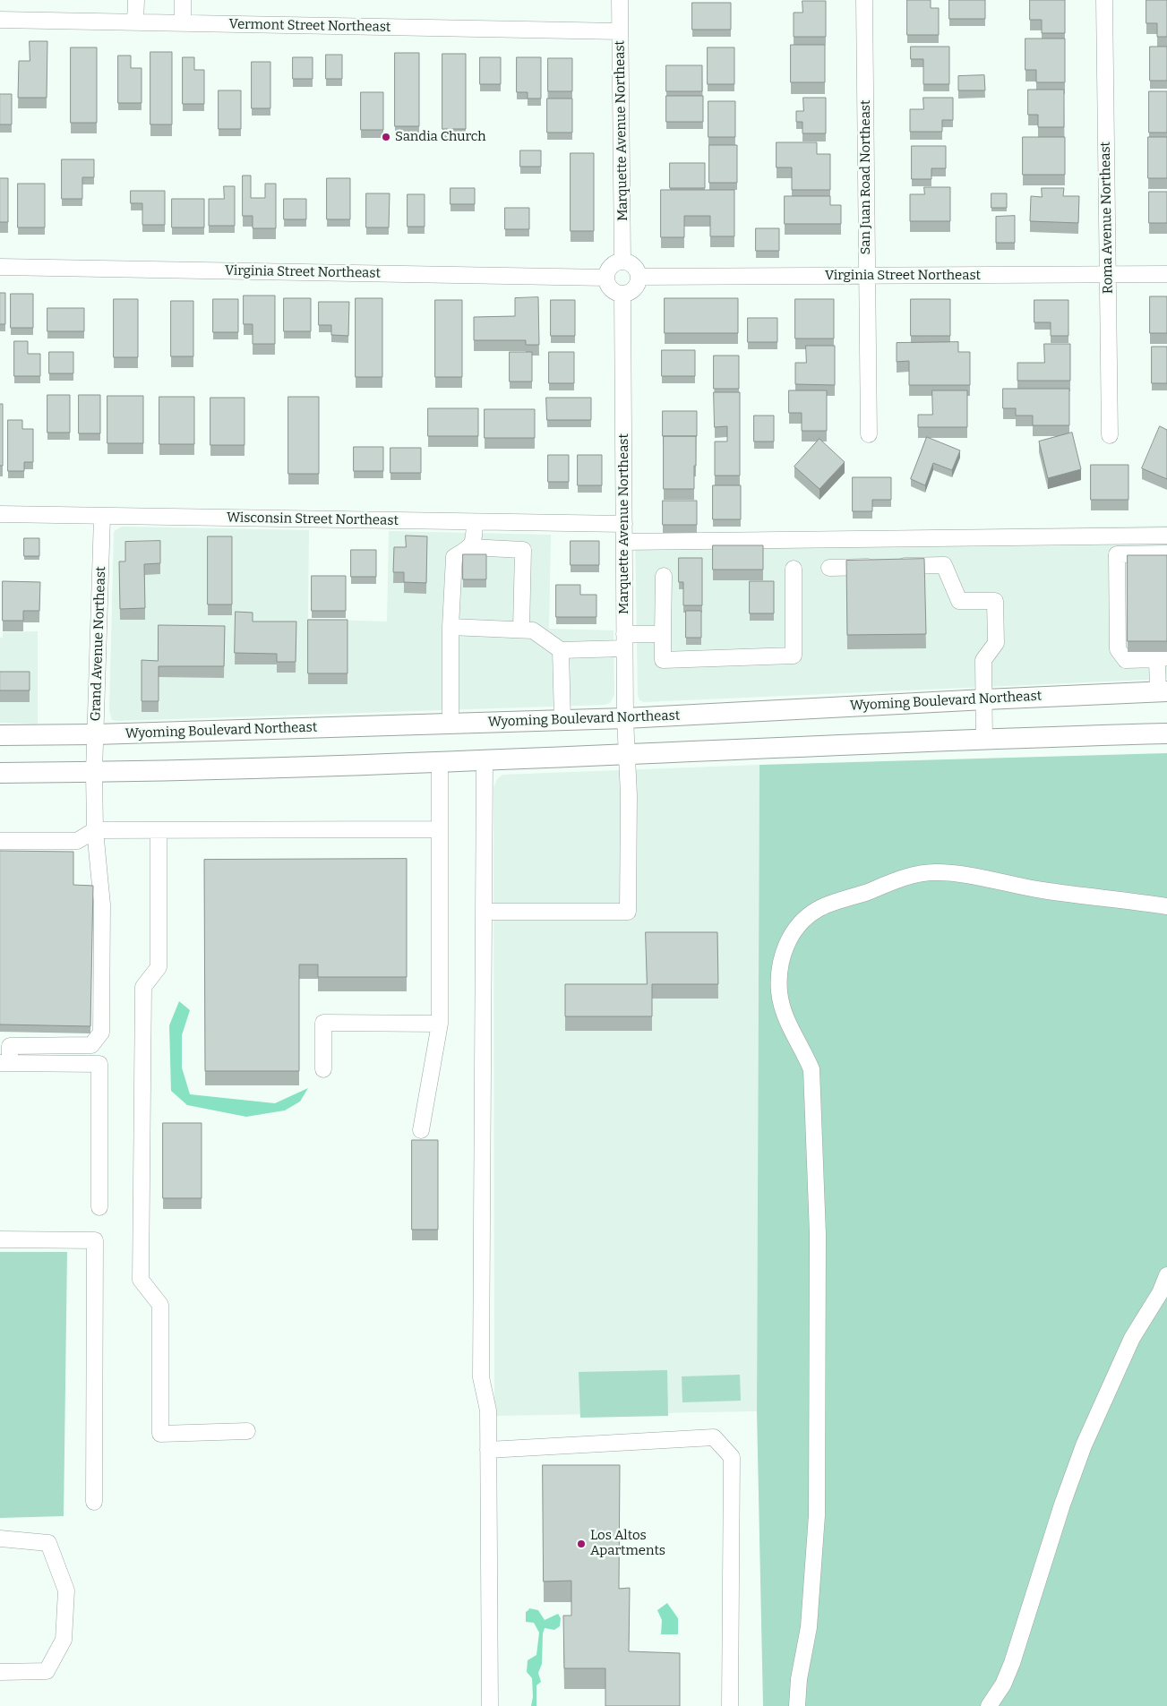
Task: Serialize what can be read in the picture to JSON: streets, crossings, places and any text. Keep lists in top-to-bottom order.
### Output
{
  "streets": {
    "main road": ["Wyoming Boulevard Northeast"],
    "street": [
      "Vermont Street Northeast",
      "Marquette Avenue Northeast",
      "San Juan Road Northeast",
      "Roma Avenue Northeast",
      "Virginia Street Northeast",
      "Wisconsin Street Northeast",
      "Grand Avenue Northeast"
    ]
  },
  "crossings": [
    ["Vermont Street Northeast", "Marquette Avenue Northeast"],
    ["Marquette Avenue Northeast", "Virginia Street Northeast"],
    ["Marquette Avenue Northeast", "Wisconsin Street Northeast"],
    ["Marquette Avenue Northeast", "Wyoming Boulevard Northeast"],
    ["San Juan Road Northeast", "Virginia Street Northeast"],
    ["Roma Avenue Northeast", "Virginia Street Northeast"],
    ["Wisconsin Street Northeast", "Grand Avenue Northeast"],
    ["Grand Avenue Northeast", "Wyoming Boulevard Northeast"]
  ],
  "places": ["Sandia Church", "Los Altos Apartments"]
}
